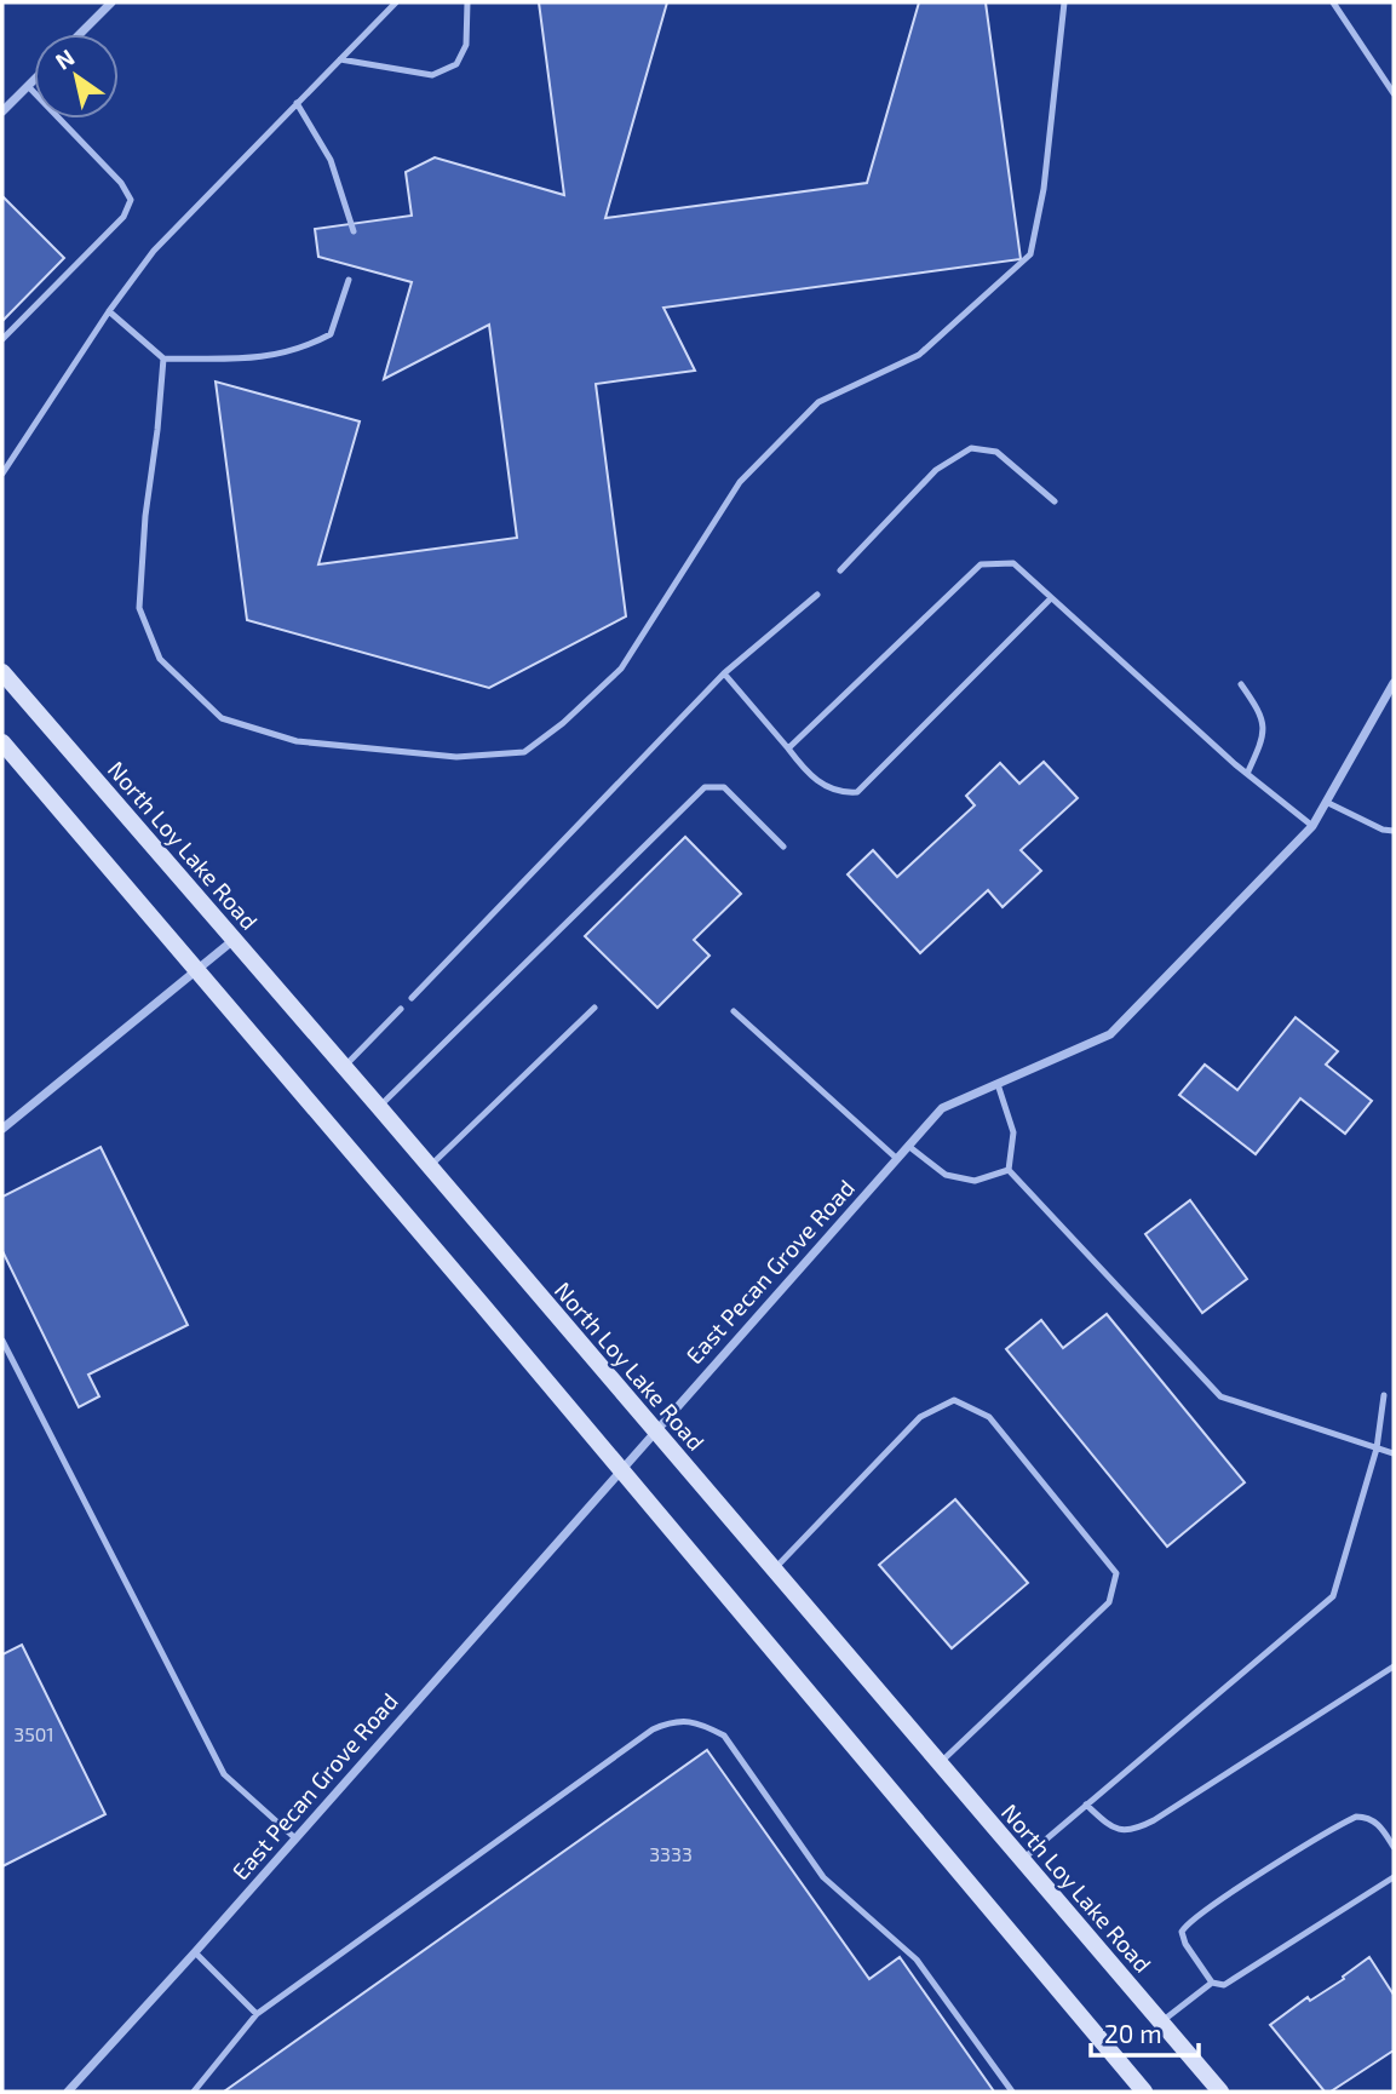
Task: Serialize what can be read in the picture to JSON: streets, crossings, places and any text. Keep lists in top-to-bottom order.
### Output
{
  "streets": {
    "main road": ["North Loy Lake Road"],
    "street": ["East Pecan Grove Road"]
  },
  "crossings": [
    ["North Loy Lake Road", "East Pecan Grove Road"]
  ],
  "house_numbers": ["3501", "3333"],
  "scale_bar": "20 m",
  "north": "top left"
}
